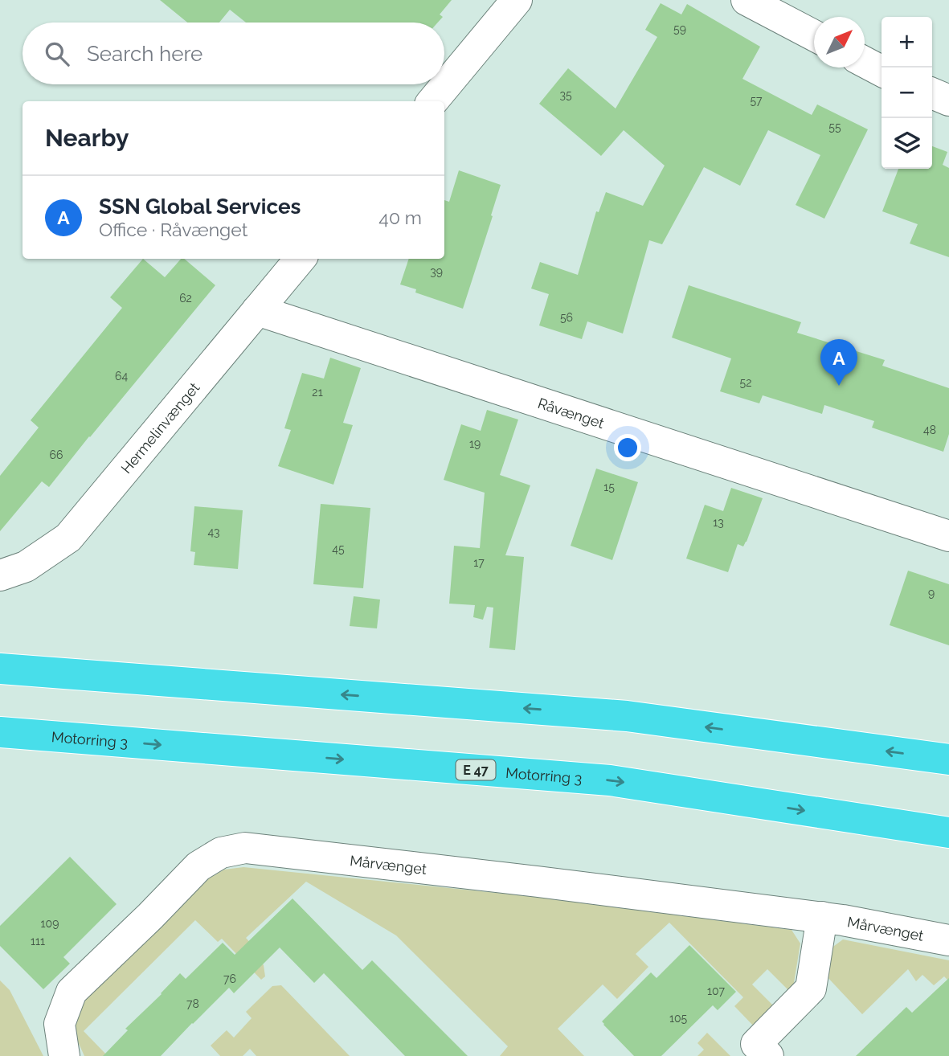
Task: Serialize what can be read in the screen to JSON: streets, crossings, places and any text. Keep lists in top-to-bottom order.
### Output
{
  "streets": {
    "highway": ["Motorring 3", "E 47"],
    "street": ["Råvænget", "Hermelinvænget", "Mårvænget"]
  },
  "crossings": [
    ["Råvænget", "Hermelinvænget"]
  ],
  "house_numbers": [
    "59",
    "35",
    "57",
    "55",
    "39",
    "62",
    "56",
    "64",
    "52",
    "21",
    "48",
    "19",
    "66",
    "15",
    "13",
    "43",
    "45",
    "17",
    "9",
    "109",
    "111",
    "76",
    "107",
    "78",
    "105"
  ],
  "north": "top right",
  "page": {
    "map_buttons": ["+", "−"],
    "search": "Search here",
    "heading": "Nearby",
    "list": [
      {
        "mark": "A",
        "name": "SSN Global Services",
        "note": "Office · Råvænget",
        "value": "40 m"
      }
    ],
    "pins": "A"
  }
}
